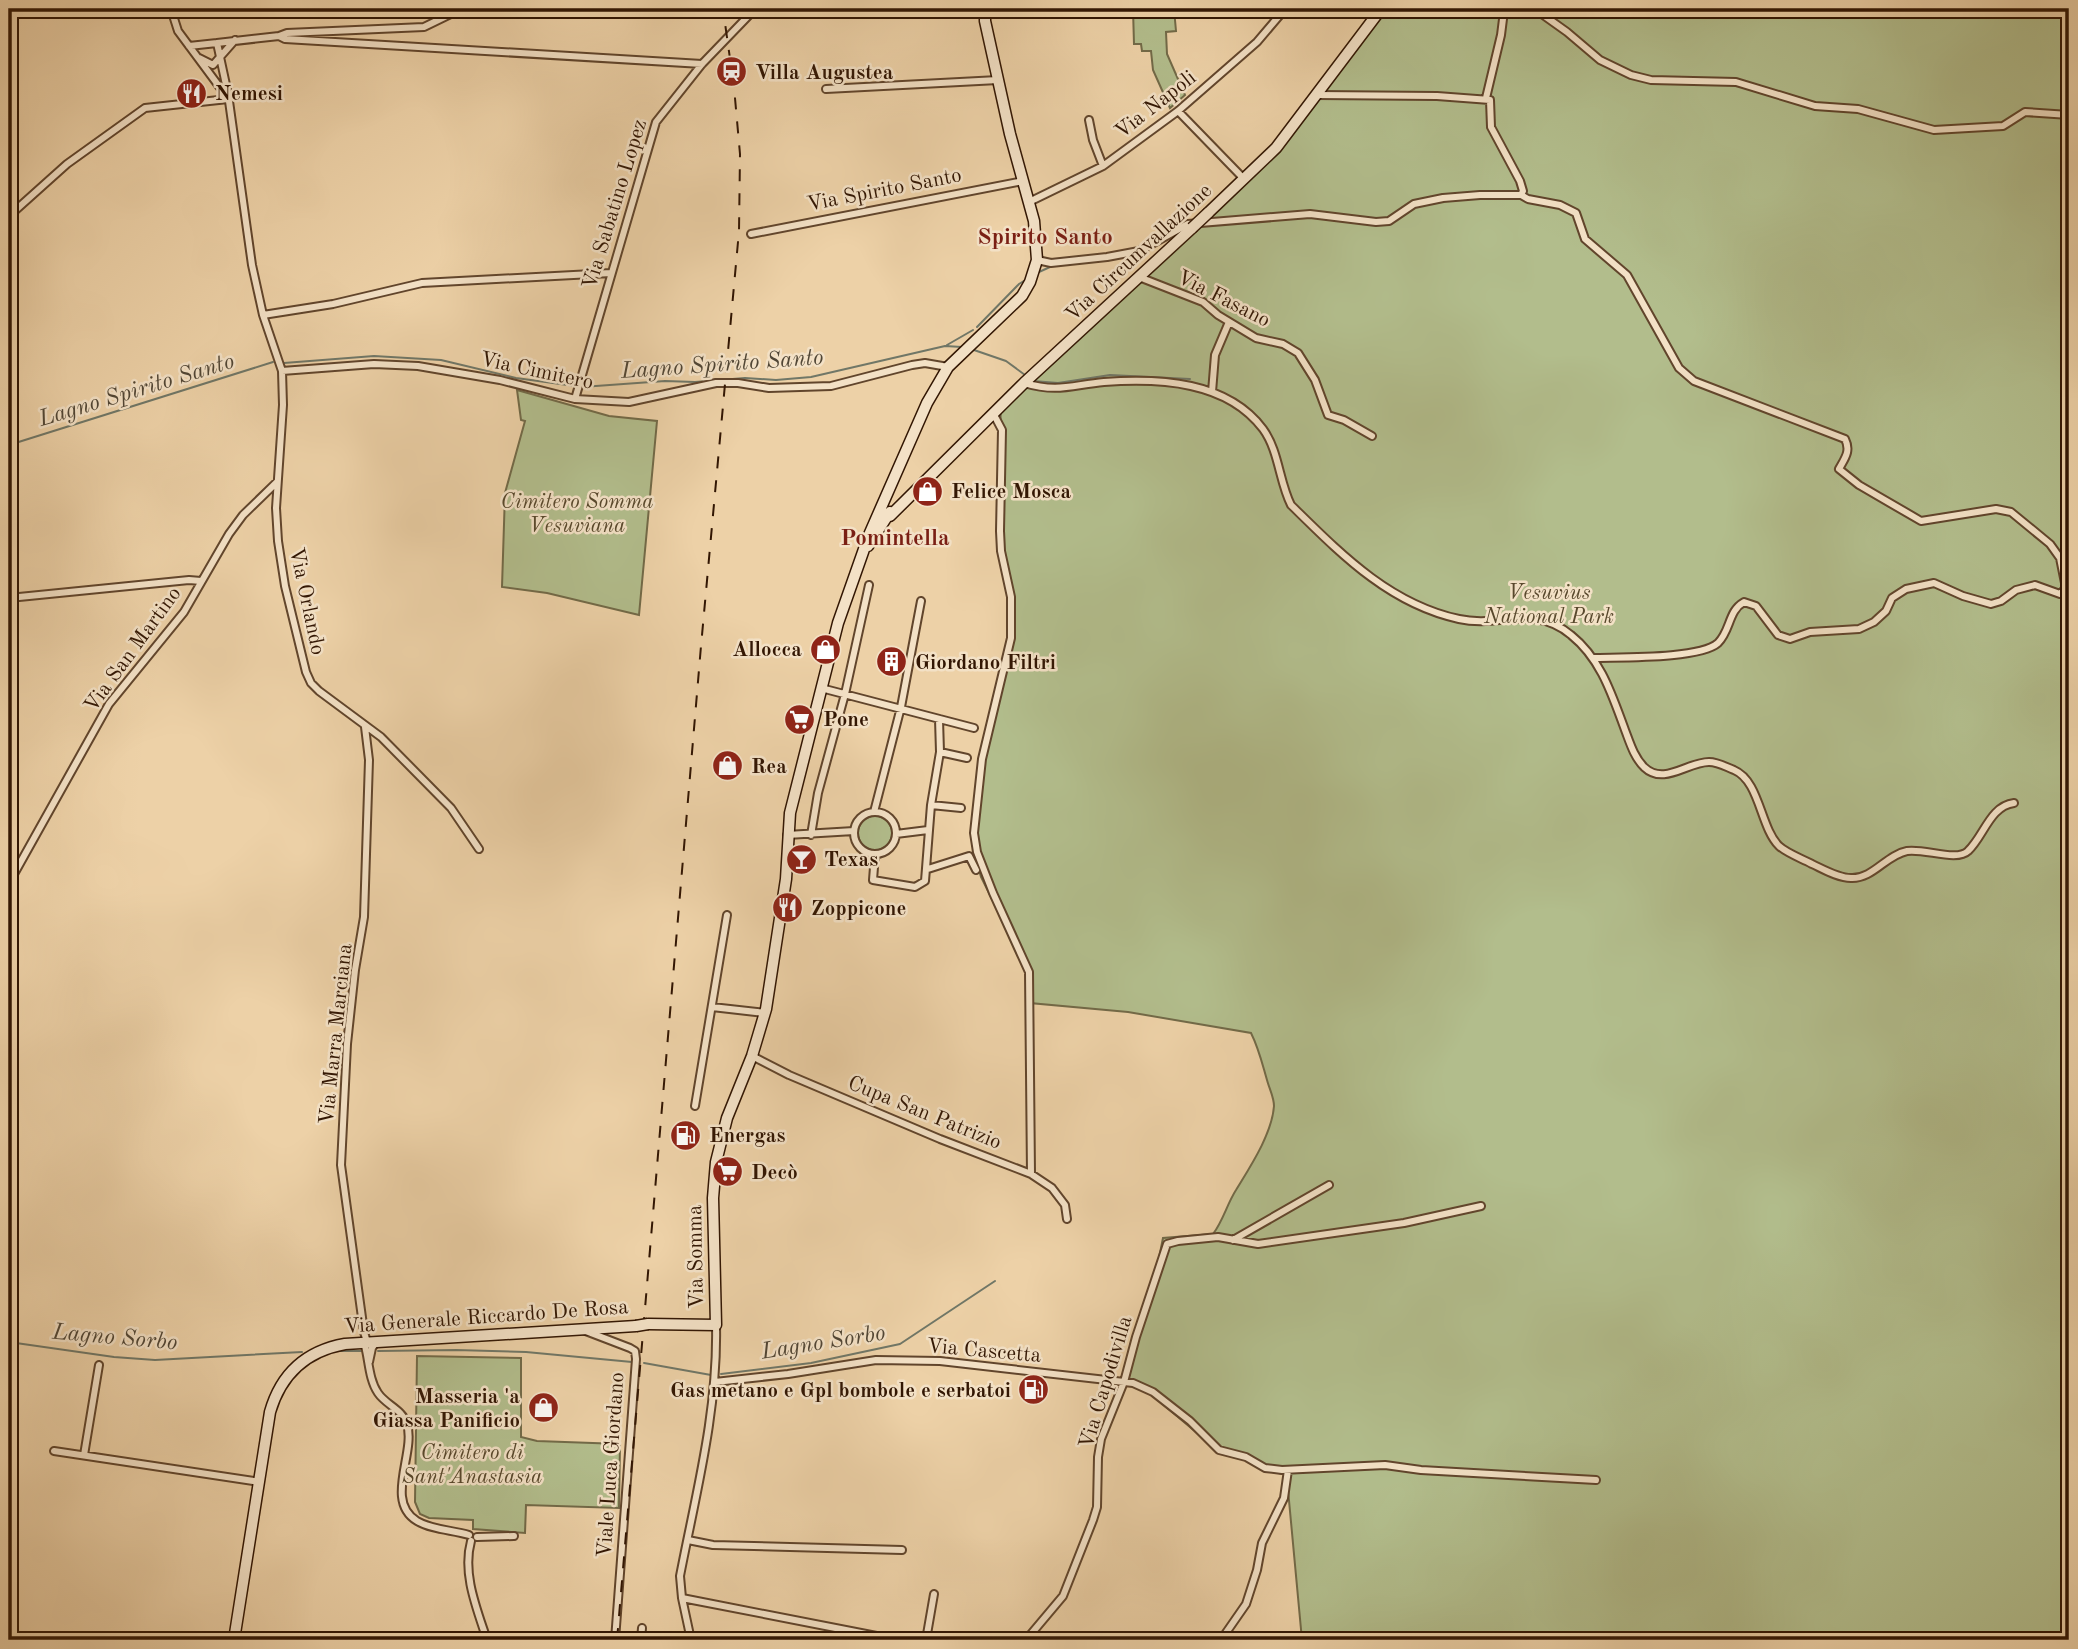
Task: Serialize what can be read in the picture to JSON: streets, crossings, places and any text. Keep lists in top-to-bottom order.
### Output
{
  "streets": {
    "main road": ["Via Circumvallazione", "Via Somma", "Via Generale Riccardo De Rosa"],
    "street": [
      "Via Napoli",
      "Via Spirito Santo",
      "Via Sabatino Lopez",
      "Via Fasano",
      "Via Cimitero",
      "Via Orlando",
      "Via San Martino",
      "Via Marra Marciana",
      "Cupa San Patrizio",
      "Via Cascetta",
      "Via Capodivilla",
      "Viale Luca Giordano"
    ]
  },
  "crossings": [
    ["Via Sabatino Lopez", "Via Cimitero"],
    ["Via Circumvallazione", "Via Fasano"],
    ["Via Circumvallazione", "Via Somma"],
    ["Via Cimitero", "Via Orlando"],
    ["Via Cimitero", "Via Somma"],
    ["Via Orlando", "Via San Martino"],
    ["Via Orlando", "Via Marra Marciana"],
    ["Via Marra Marciana", "Via Generale Riccardo De Rosa"],
    ["Cupa San Patrizio", "Via Somma"],
    ["Via Somma", "Via Generale Riccardo De Rosa"],
    ["Via Somma", "Via Cascetta"],
    ["Via Generale Riccardo De Rosa", "Viale Luca Giordano"],
    ["Via Cascetta", "Via Capodivilla"]
  ],
  "districts": ["Spirito Santo", "Pomintella"],
  "water": ["Lagno Spirito Santo", "Lagno Sorbo"],
  "parks": ["Cimitero Somma Vesuviana", "Vesuvius National Park", "Cimitero di Sant'Anastasia"],
  "places": {
    "station": ["Villa Augustea"],
    "restaurant": ["Nemesi", "Zoppicone"],
    "shop": [
      "Felice Mosca",
      "Allocca",
      "Rea",
      "Masseria 'a Giassa Panificio"
    ],
    "building": ["Giordano Filtri"],
    "supermarket": ["Pone", "Decò"],
    "bar": ["Texas"],
    "fuel station": ["Energas", "Gas metano e Gpl bombole e serbatoi"]
  }
}
